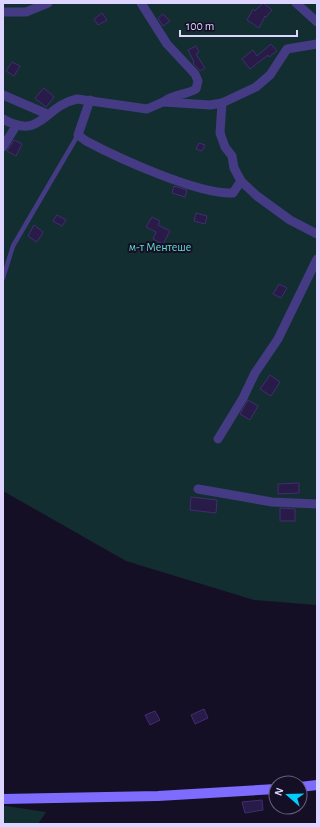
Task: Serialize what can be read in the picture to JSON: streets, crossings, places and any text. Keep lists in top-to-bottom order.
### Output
{
  "parks": ["м-т Ментeше"],
  "scale_bar": "100 m",
  "north": "left"
}
